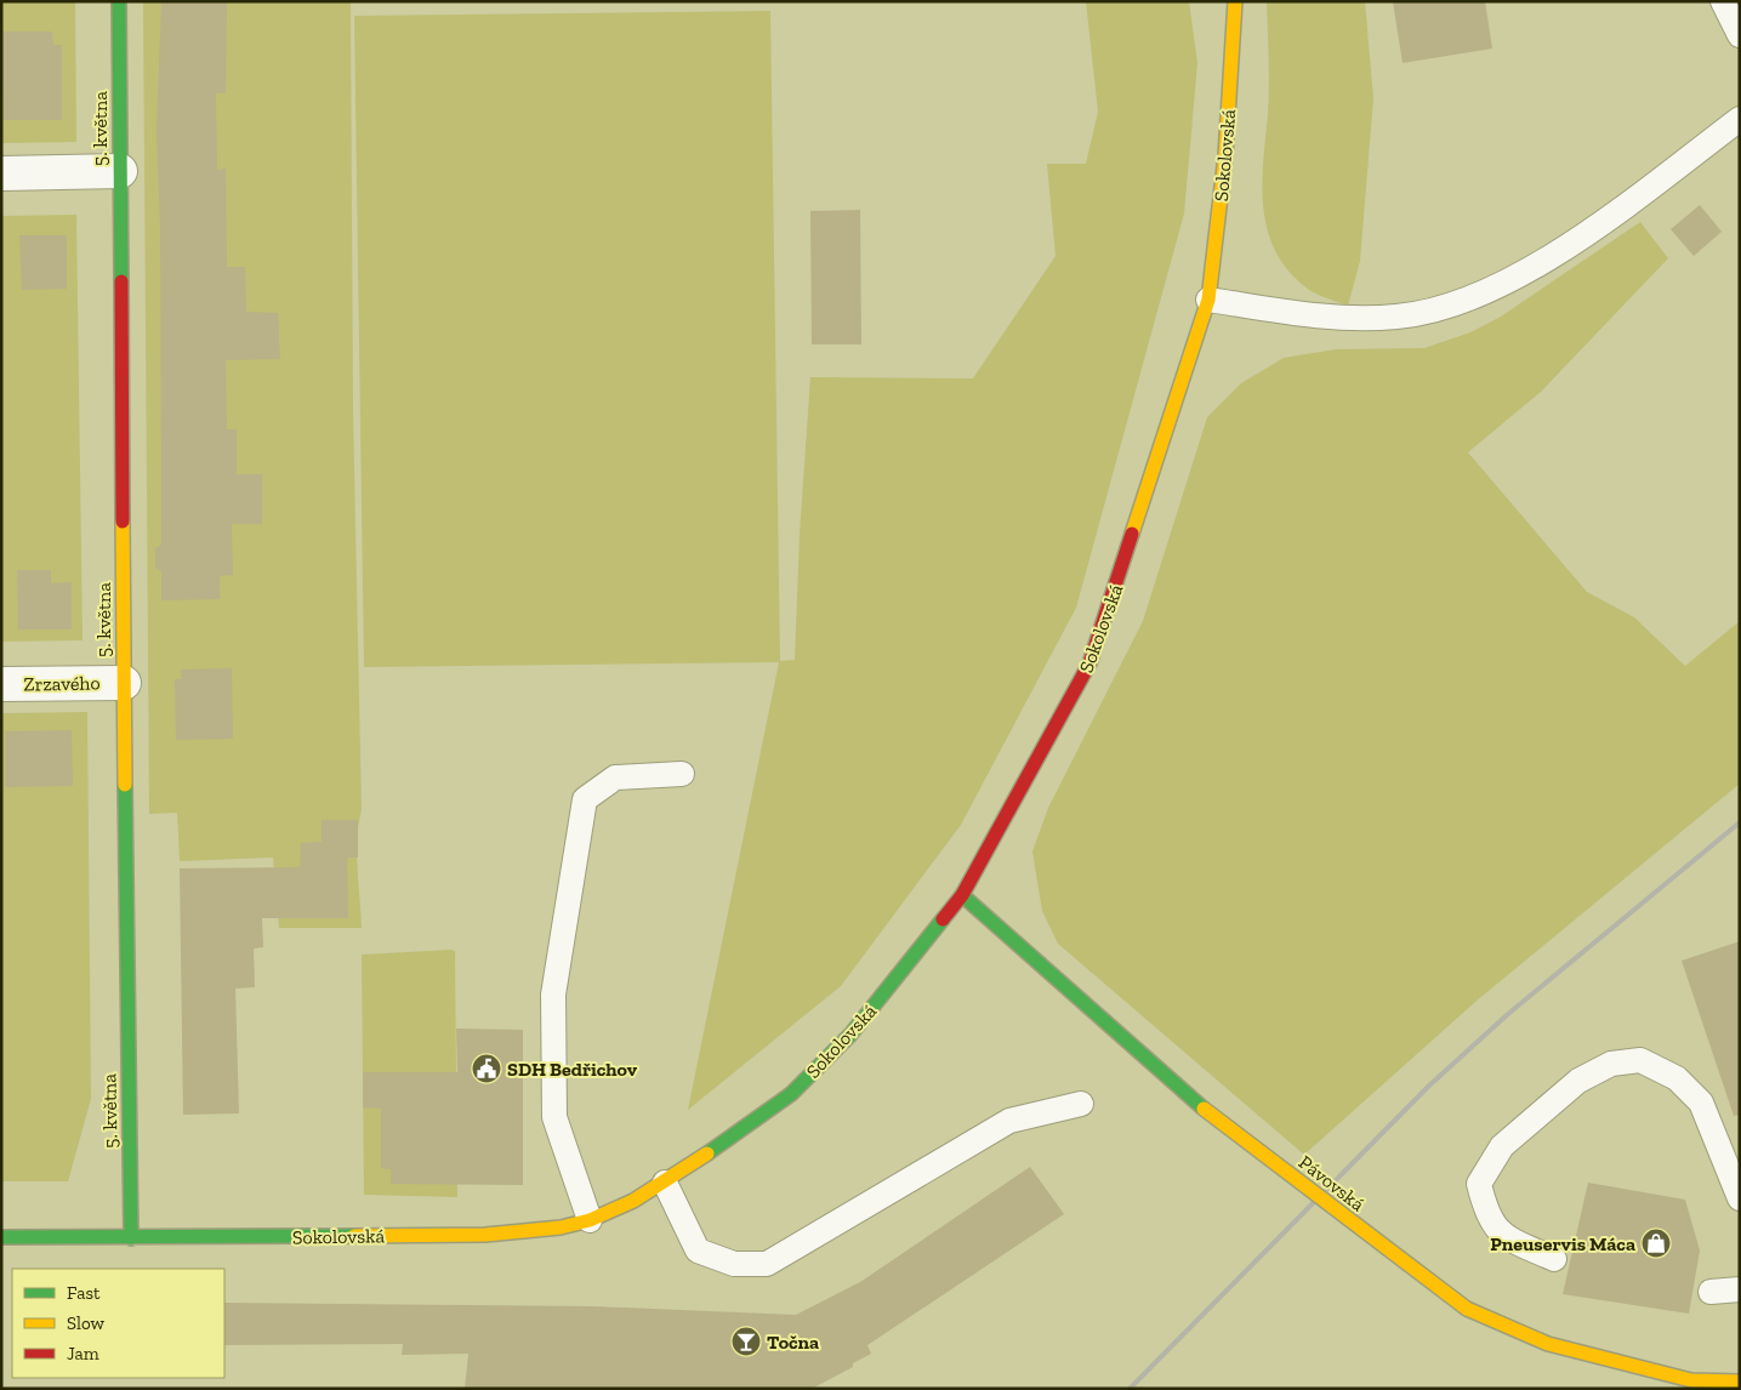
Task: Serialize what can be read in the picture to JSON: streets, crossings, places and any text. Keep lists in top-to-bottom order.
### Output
{
  "streets": {
    "street": [
      "5. května",
      "Sokolovská",
      "Zrzavého",
      "Pávovská"
    ]
  },
  "crossings": [
    ["5. května", "Sokolovská"],
    ["5. května", "Zrzavého"],
    ["Sokolovská", "Pávovská"]
  ],
  "places": {
    "public building": ["SDH Bedřichov"],
    "shop": ["Pneuservis Máca"],
    "bar": ["Točna"]
  },
  "legend": ["Fast", "Slow", "Jam"]
}
